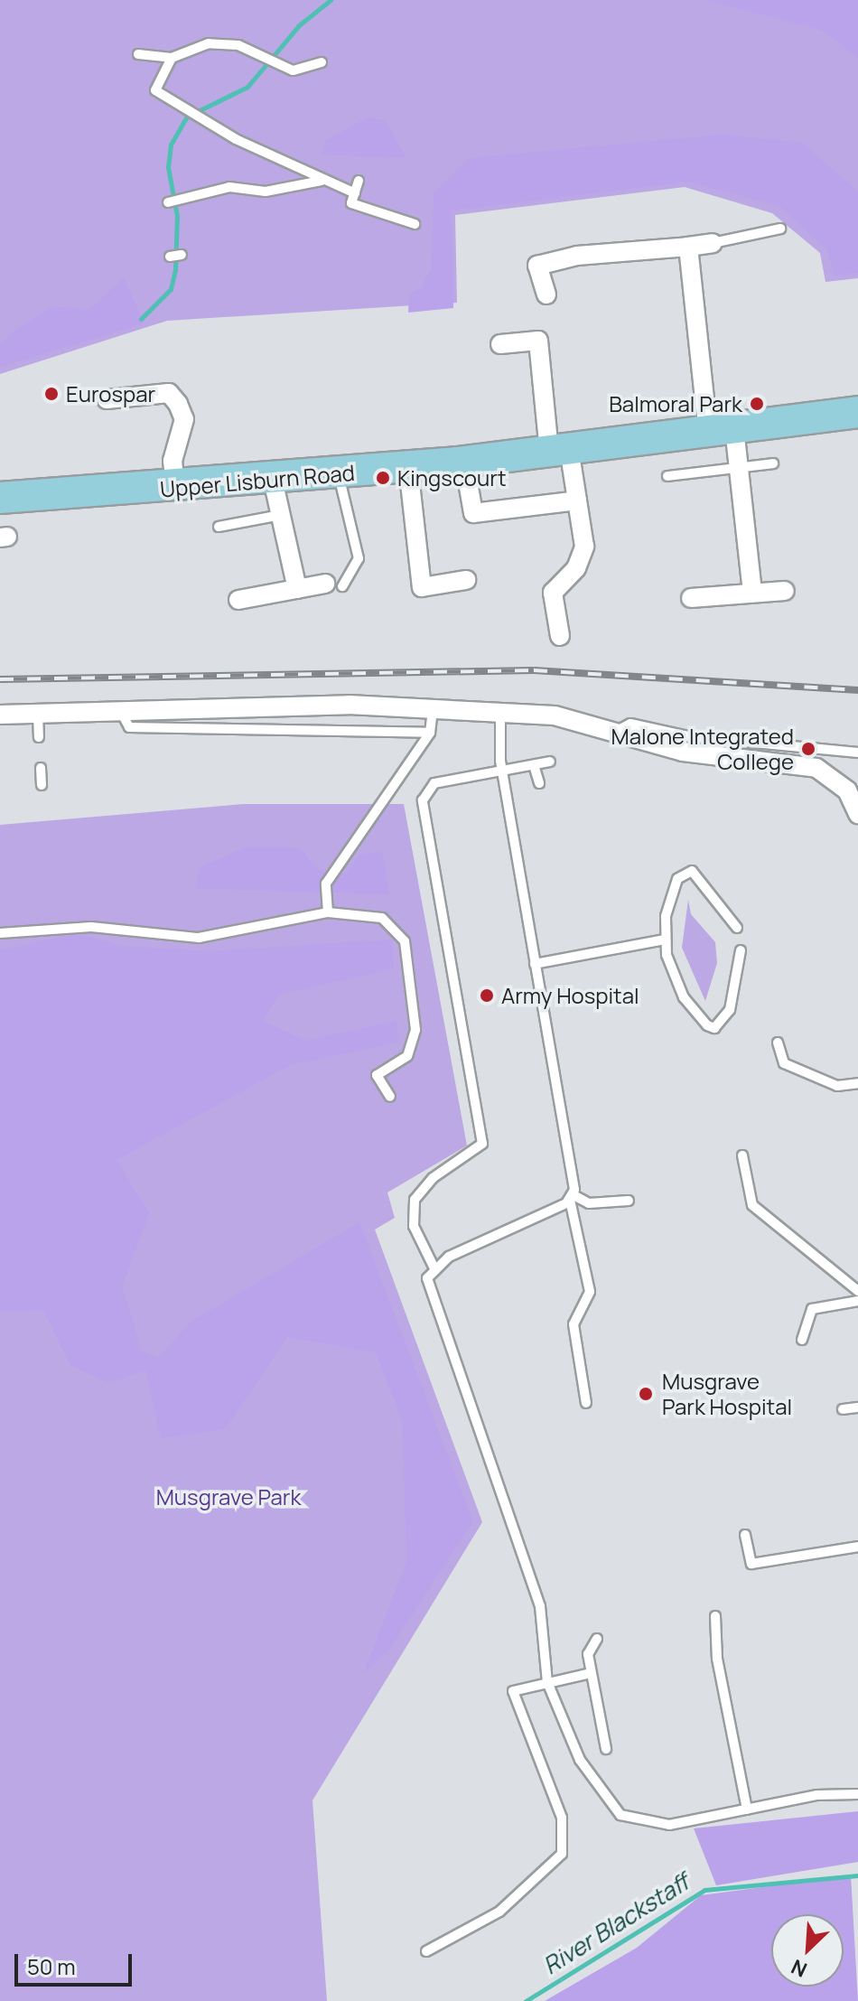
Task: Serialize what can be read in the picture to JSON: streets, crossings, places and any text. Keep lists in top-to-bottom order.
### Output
{
  "streets": {
    "main road": ["Upper Lisburn Road"]
  },
  "water": ["River Blackstaff"],
  "parks": ["Musgrave Park"],
  "places": [
    "Eurospar",
    "Balmoral Park",
    "Kingscourt",
    "Malone Integrated College",
    "Army Hospital",
    "Musgrave Park Hospital"
  ],
  "scale_bar": "50 m",
  "north": "bottom left"
}
